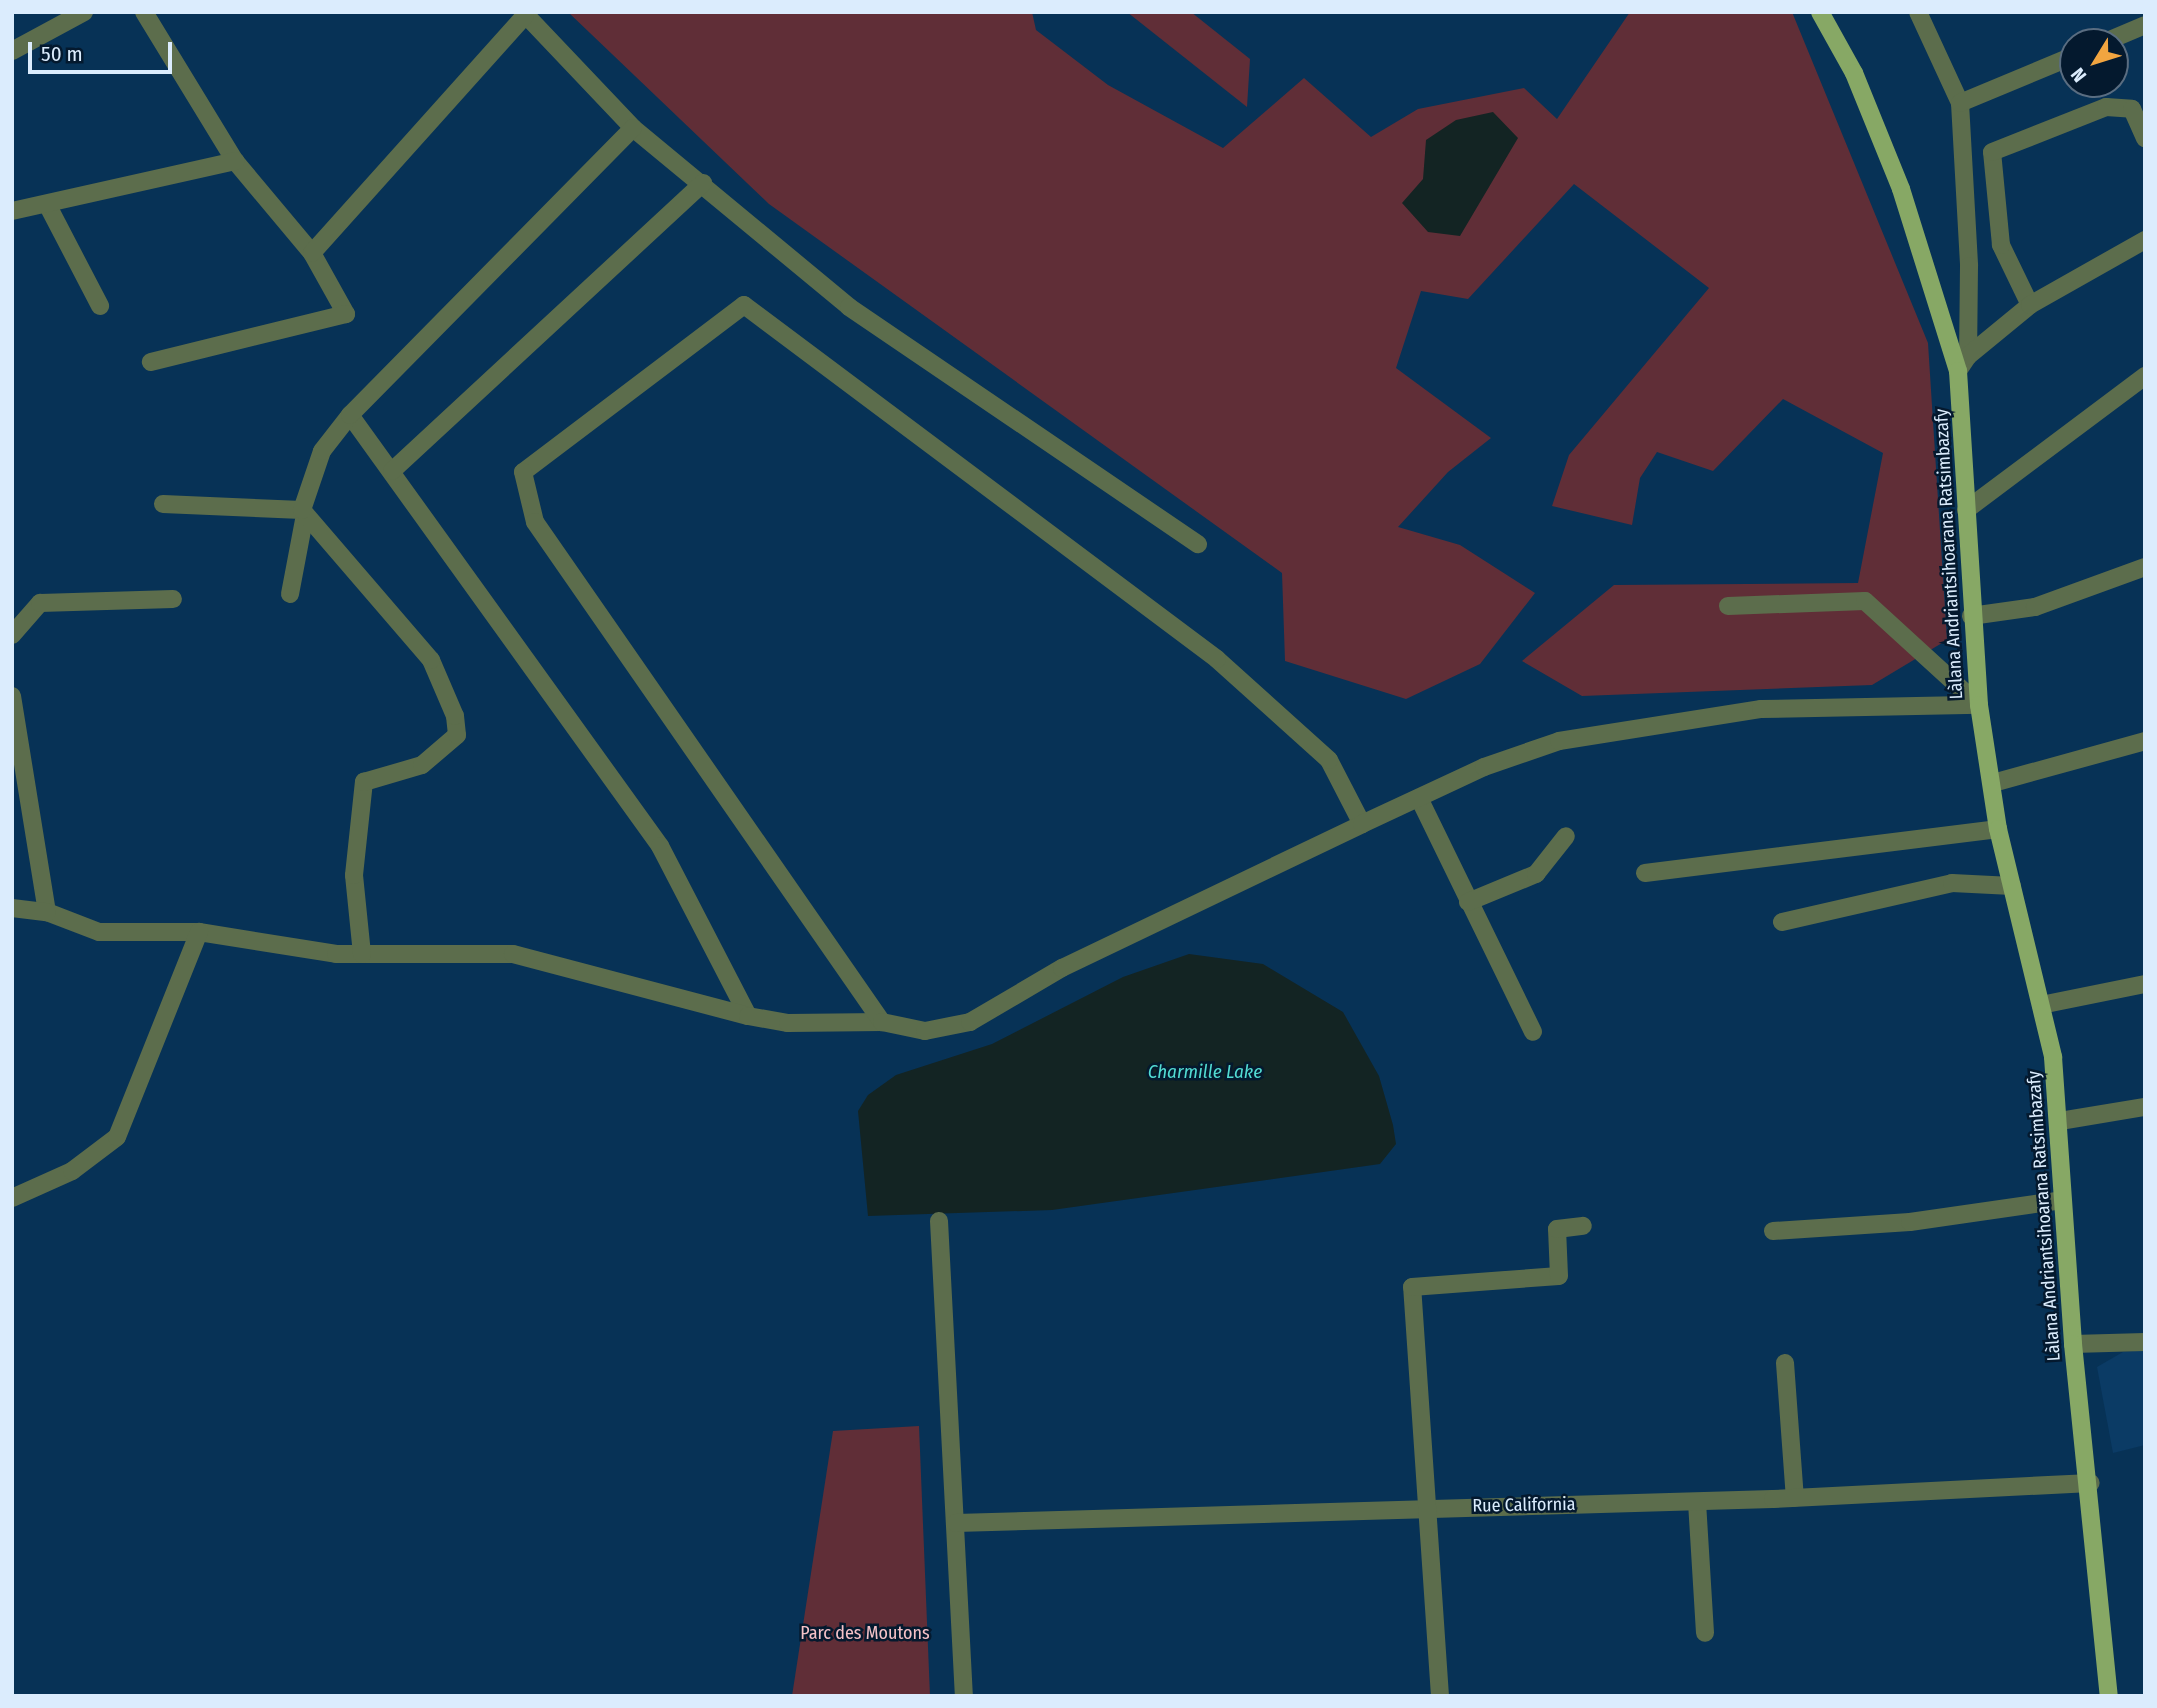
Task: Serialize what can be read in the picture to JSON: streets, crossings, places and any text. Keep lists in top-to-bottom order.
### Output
{
  "streets": {
    "main road": ["Làlana Andriantsihoarana Ratsimbazafy"],
    "street": ["Rue California"]
  },
  "crossings": [
    ["Làlana Andriantsihoarana Ratsimbazafy", "Rue California"]
  ],
  "water": ["Charmille Lake"],
  "parks": ["Parc des Moutons"],
  "scale_bar": "50 m",
  "north": "bottom left"
}
